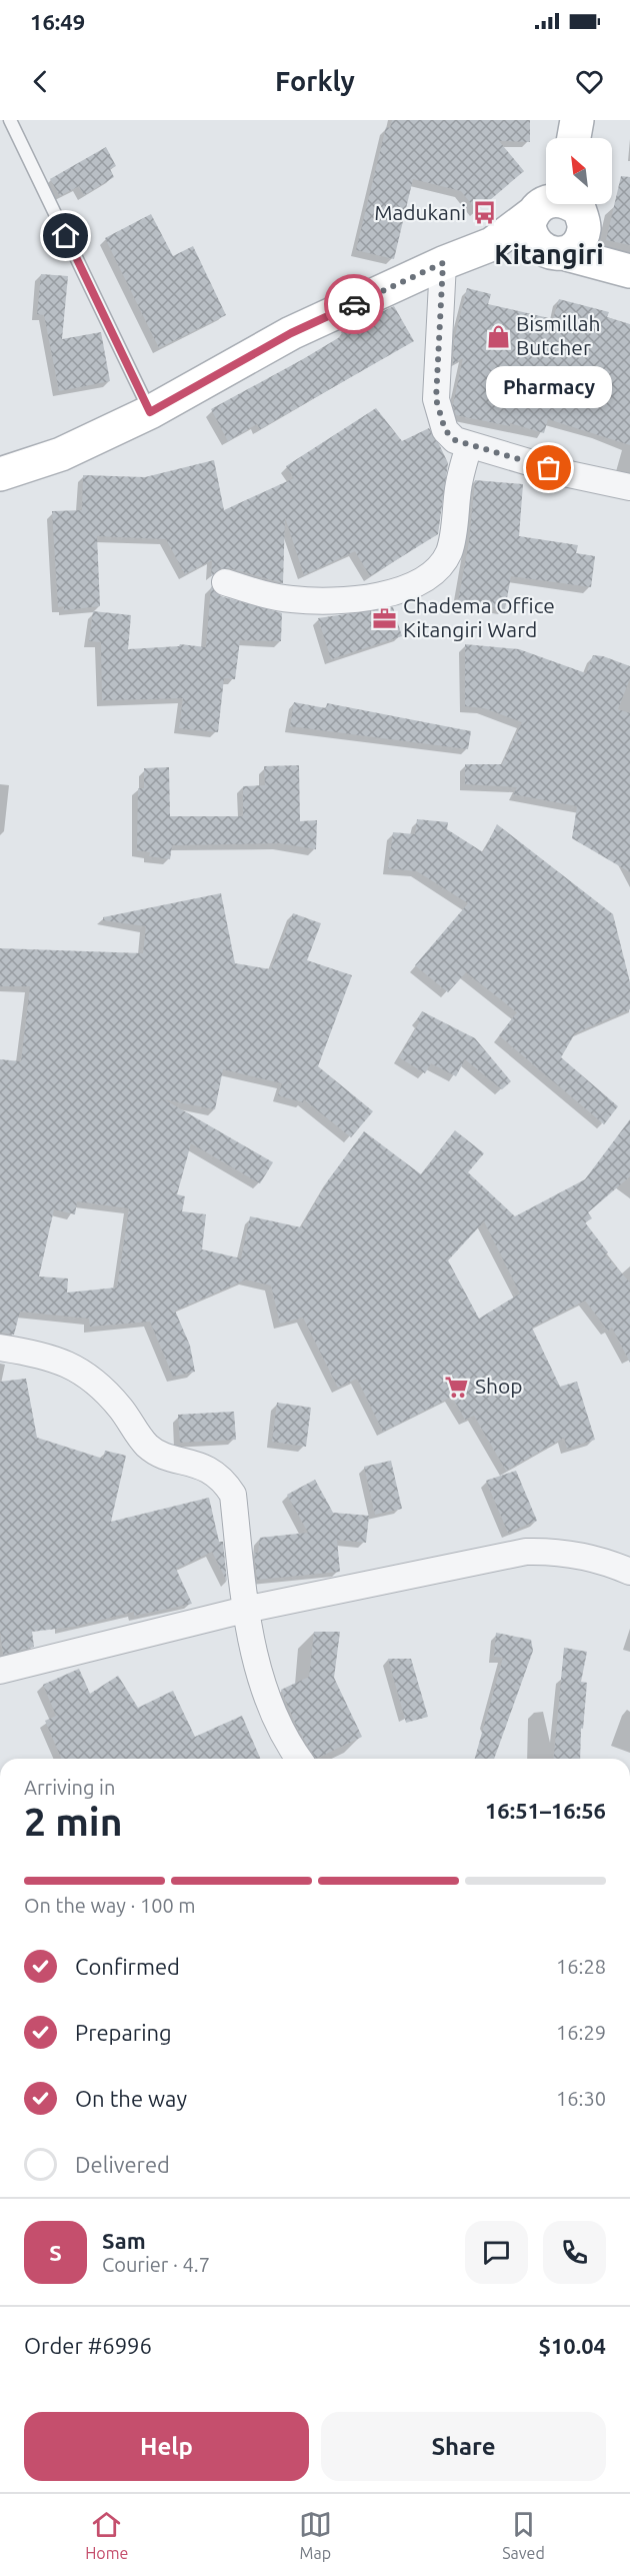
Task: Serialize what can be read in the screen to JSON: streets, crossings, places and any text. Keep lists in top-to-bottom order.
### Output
{
  "districts": ["Kitangiri"],
  "places": {
    "bus stop": ["Madukani"],
    "shop": ["Bismillah Butcher"],
    "other": ["Pharmacy"],
    "office": ["Chadema Office Kitangiri Ward"],
    "supermarket": ["Shop"]
  },
  "north": "top left",
  "page": {
    "status": "16:49",
    "header": "Forkly",
    "bubble": "Pharmacy",
    "heading": ["2 min", "Arriving in", "16:51–16:56"],
    "panel": [
      "Sam",
      "Courier · 4.7",
      "Order #6996",
      "$10.04"
    ],
    "bar": "On the way · 100 m",
    "list": [
      ["Confirmed", "16:28"],
      ["Preparing", "16:29"],
      ["On the way", "16:30"],
      "Delivered"
    ],
    "round": "S",
    "buttons": ["Help", "Share"],
    "tabs": ["Home", "Map", "Saved"]
  }
}
